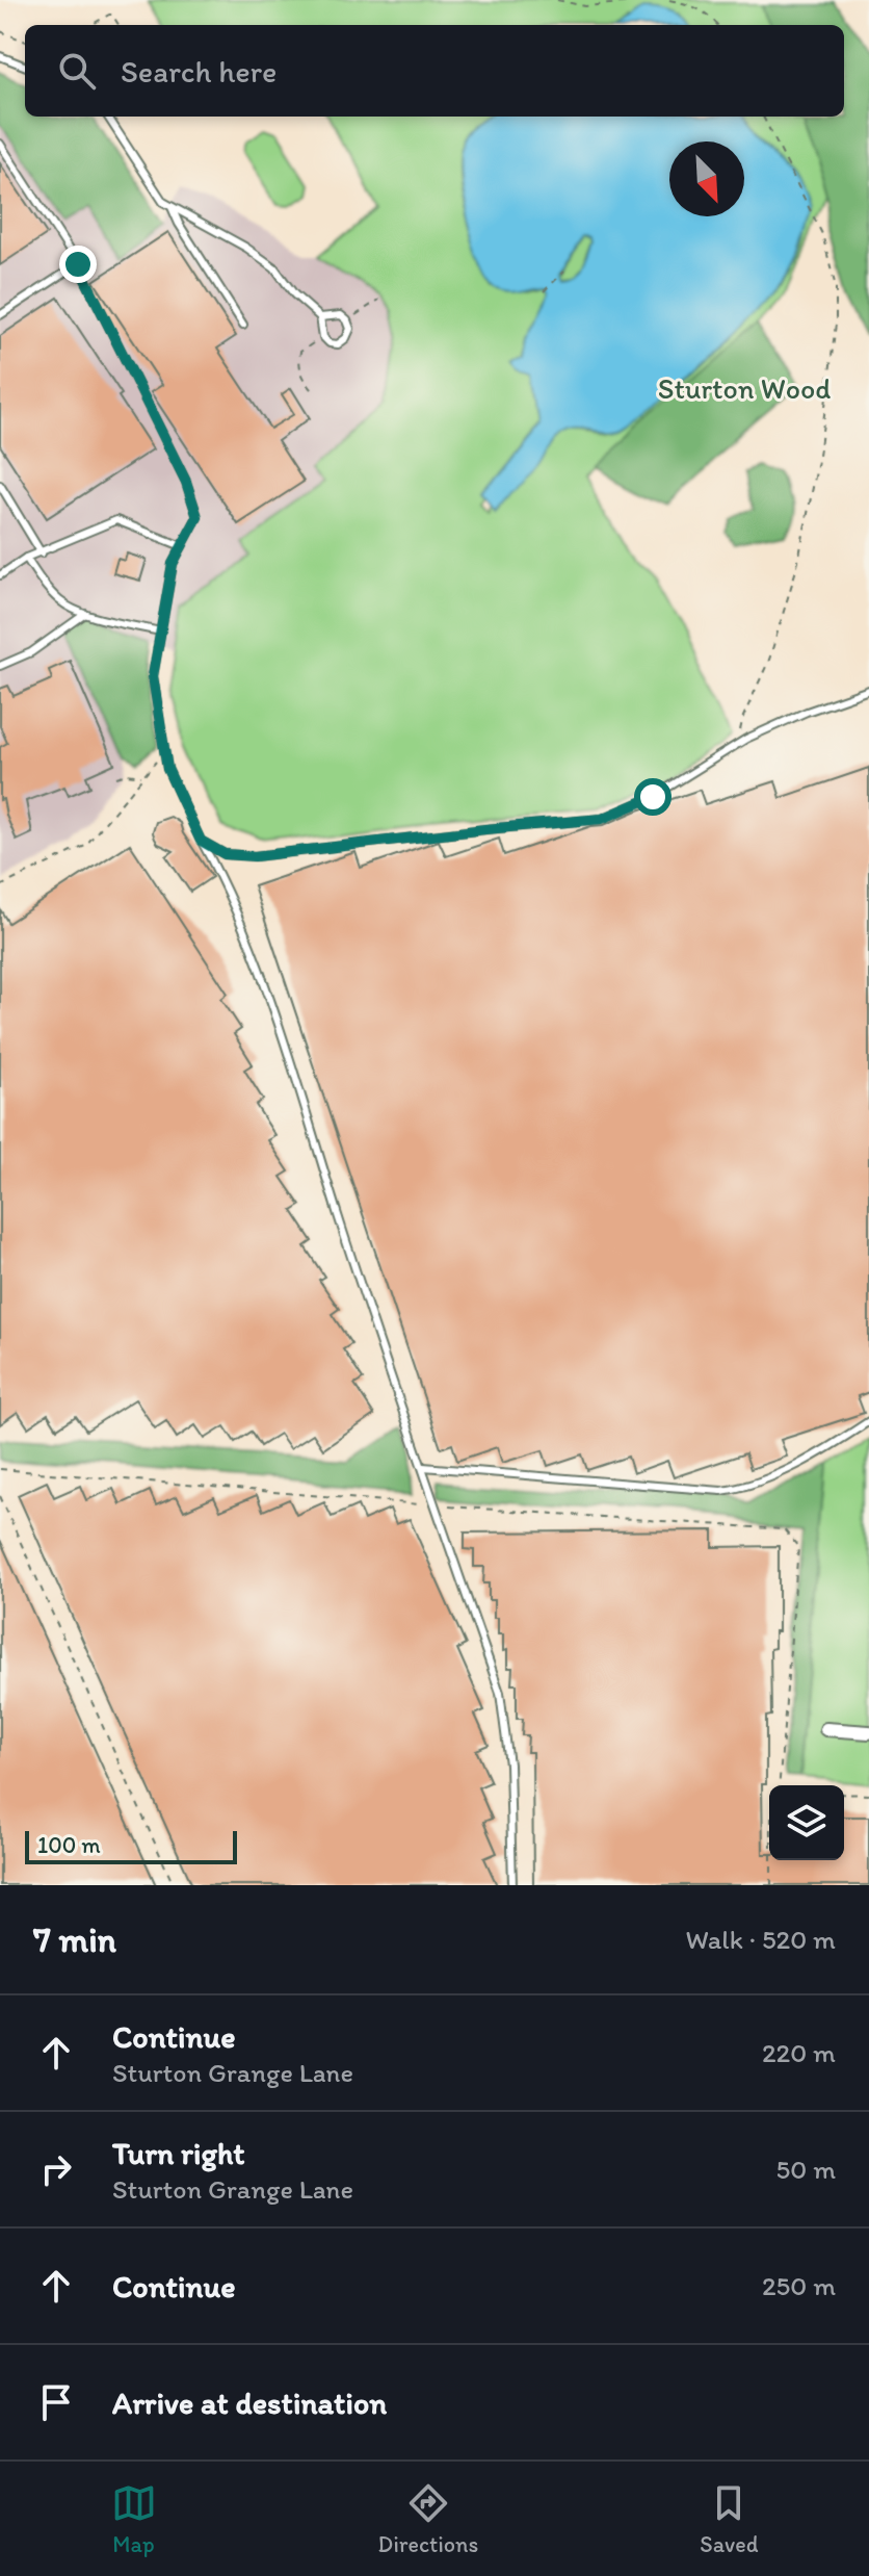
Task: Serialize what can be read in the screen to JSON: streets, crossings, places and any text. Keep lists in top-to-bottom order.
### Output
{
  "parks": ["Sturton Wood"],
  "scale_bar": "100 m",
  "north": "bottom right",
  "page": {
    "search": "Search here",
    "scale": "100 m",
    "heading": ["7 min", "Walk · 520 m"],
    "list": [
      ["Continue", "Sturton Grange Lane", "220 m"],
      ["Turn right", "Sturton Grange Lane", "50 m"],
      ["Continue", "250 m"],
      "Arrive at destination"
    ],
    "nav": ["Map", "Directions", "Saved"]
  }
}
